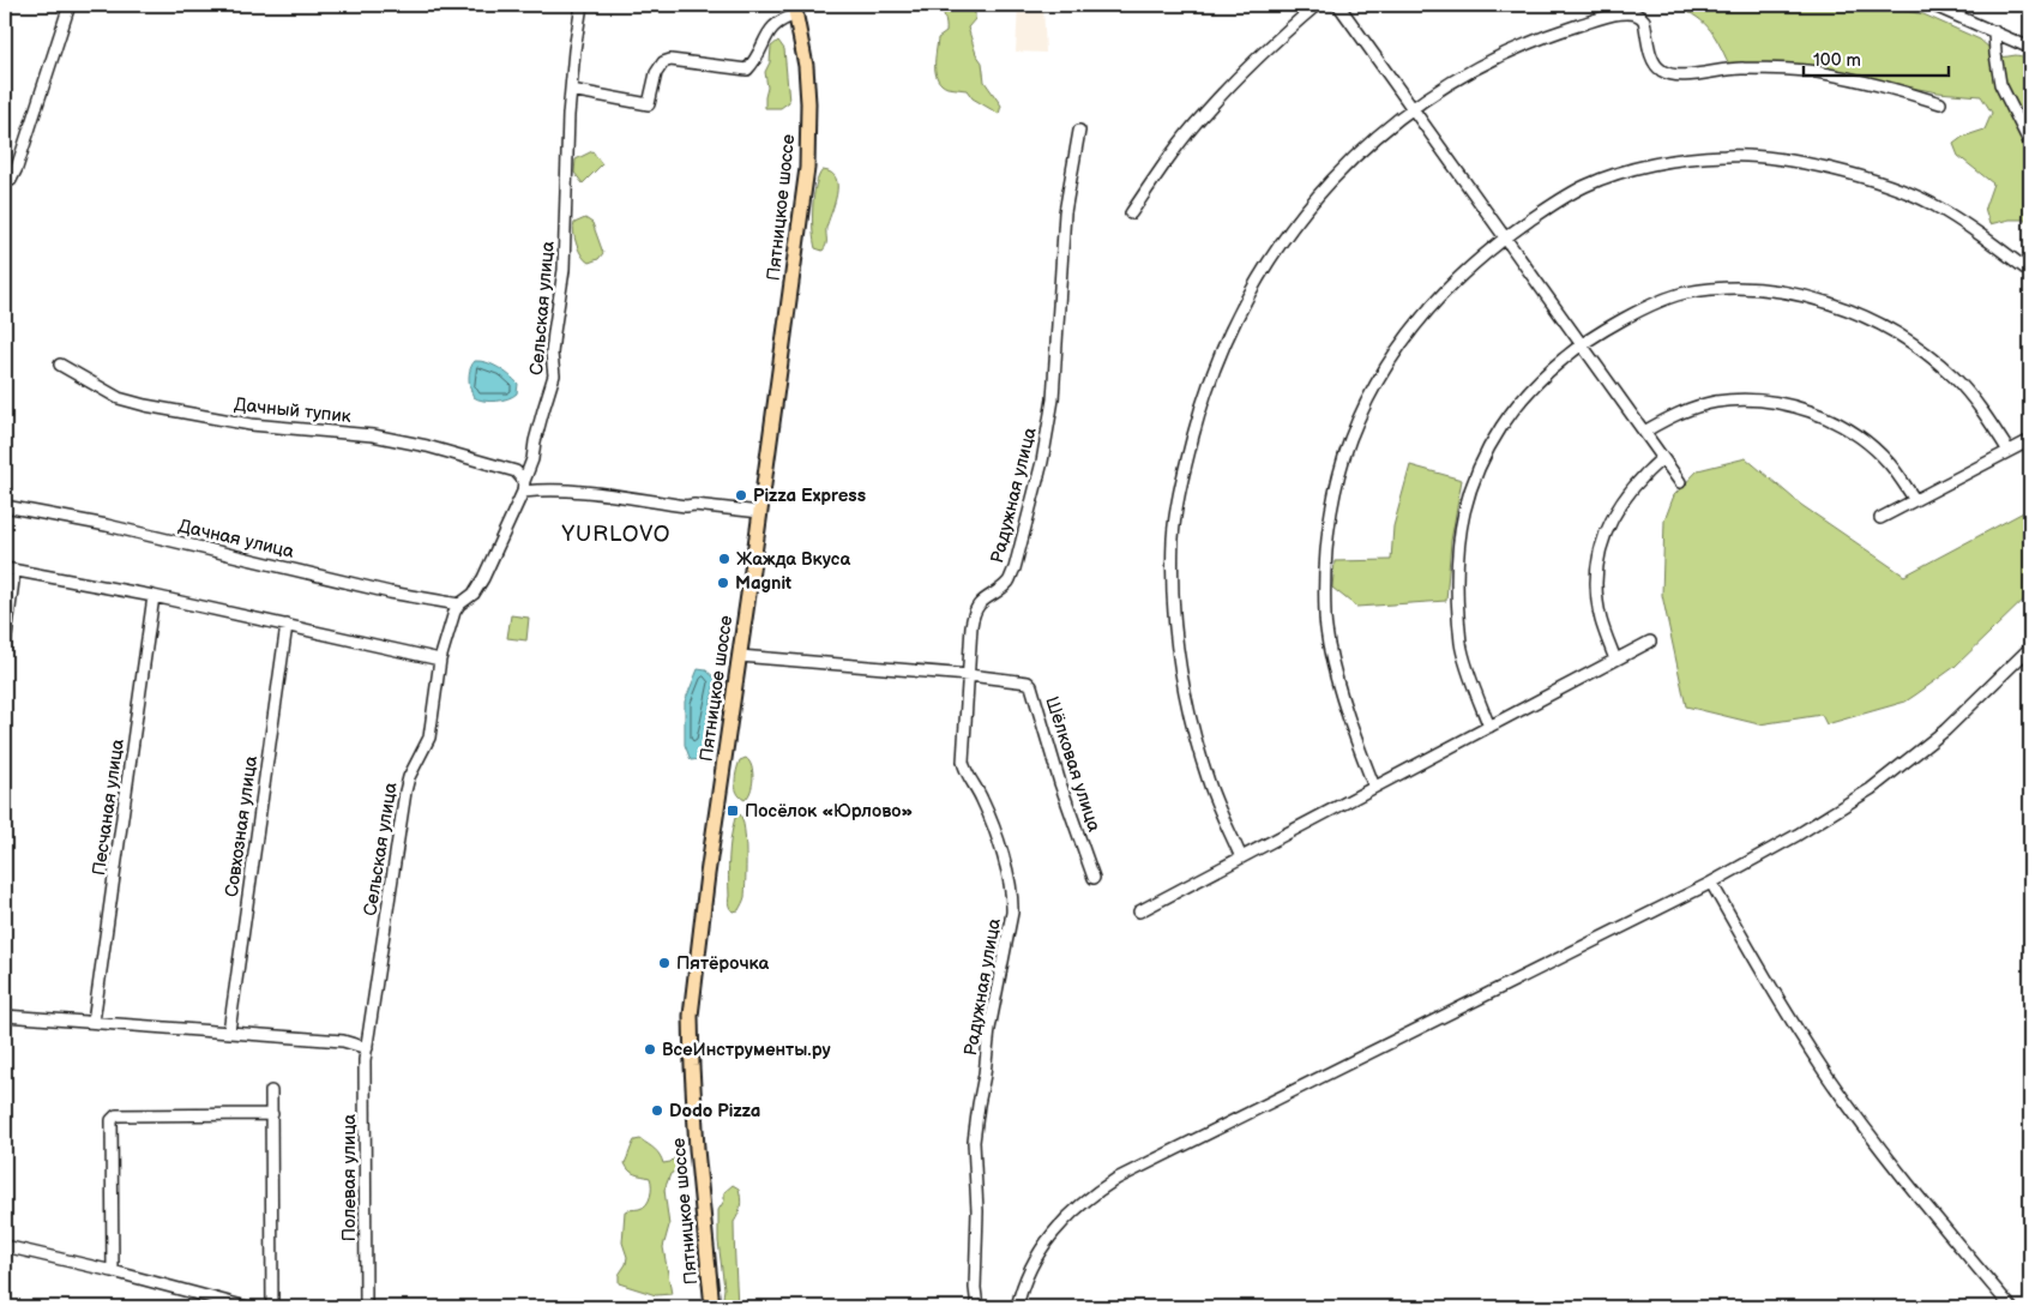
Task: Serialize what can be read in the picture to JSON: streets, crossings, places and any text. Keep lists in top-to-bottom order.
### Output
{
  "streets": {
    "main road": ["Пятницкое шоссе"],
    "street": [
      "Сельская улица",
      "Дачный тупик",
      "Радужная улица",
      "Дачная улица",
      "Шёлковая улица",
      "Песчаная улица",
      "Совхозная улица",
      "Полевая улица"
    ]
  },
  "crossings": [
    ["Сельская улица", "Дачный тупик"],
    ["Сельская улица", "Дачная улица"],
    ["Сельская улица", "Полевая улица"],
    ["Радужная улица", "Шёлковая улица"]
  ],
  "districts": ["YURLOVO"],
  "places": {
    "other": [
      "Pizza Express",
      "Жажда Вкуса",
      "Magnit",
      "Пятёрочка",
      "ВсеИнструменты.ру",
      "Dodo Pizza"
    ],
    "transit": ["Посёлок «Юрлово»"]
  },
  "scale_bar": "100 m"
}
